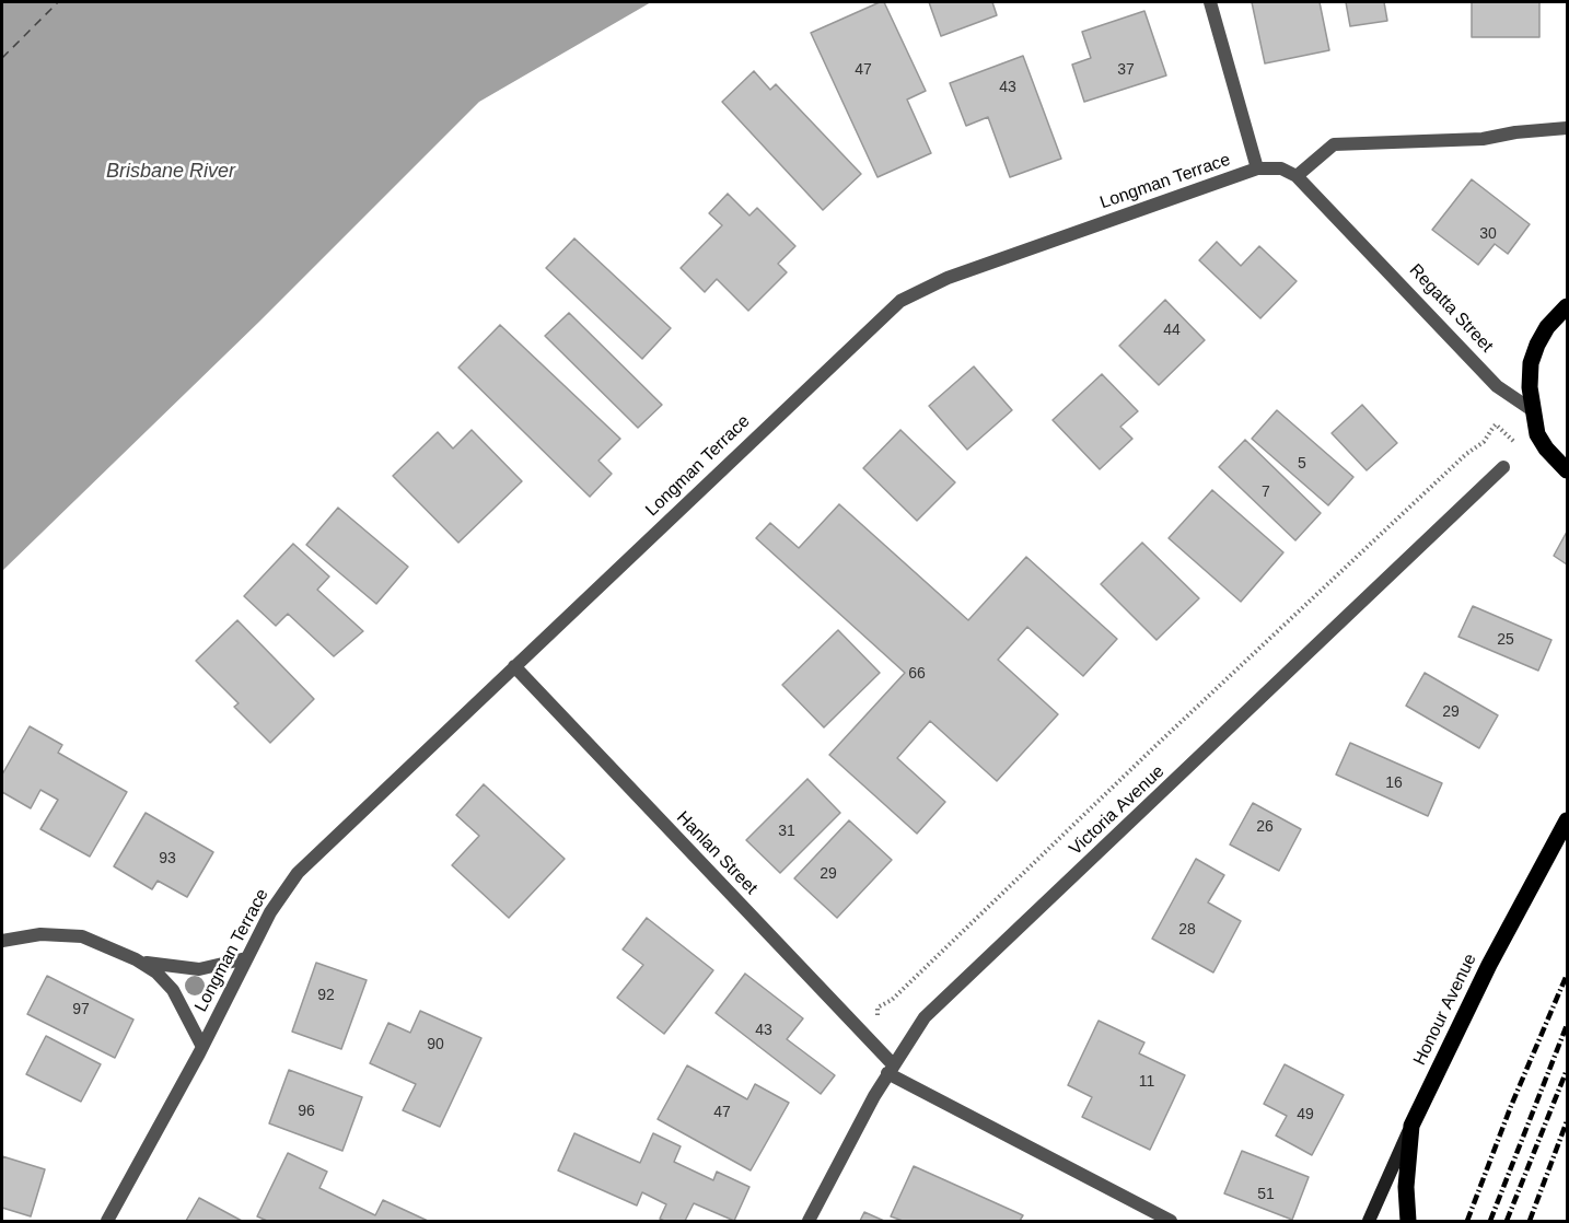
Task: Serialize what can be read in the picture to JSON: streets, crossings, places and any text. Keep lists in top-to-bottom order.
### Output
{
  "streets": {
    "main road": ["Honour Avenue"],
    "street": [
      "Longman Terrace",
      "Regatta Street",
      "Victoria Avenue",
      "Hanlan Street"
    ]
  },
  "crossings": [
    ["Longman Terrace", "Regatta Street"],
    ["Longman Terrace", "Hanlan Street"],
    ["Victoria Avenue", "Hanlan Street"]
  ],
  "water": ["Brisbane River"],
  "house_numbers": [
    "47",
    "37",
    "43",
    "30",
    "44",
    "5",
    "7",
    "25",
    "66",
    "29",
    "16",
    "26",
    "31",
    "93",
    "29",
    "28",
    "92",
    "97",
    "43",
    "90",
    "11",
    "96",
    "47",
    "49",
    "51"
  ]
}
